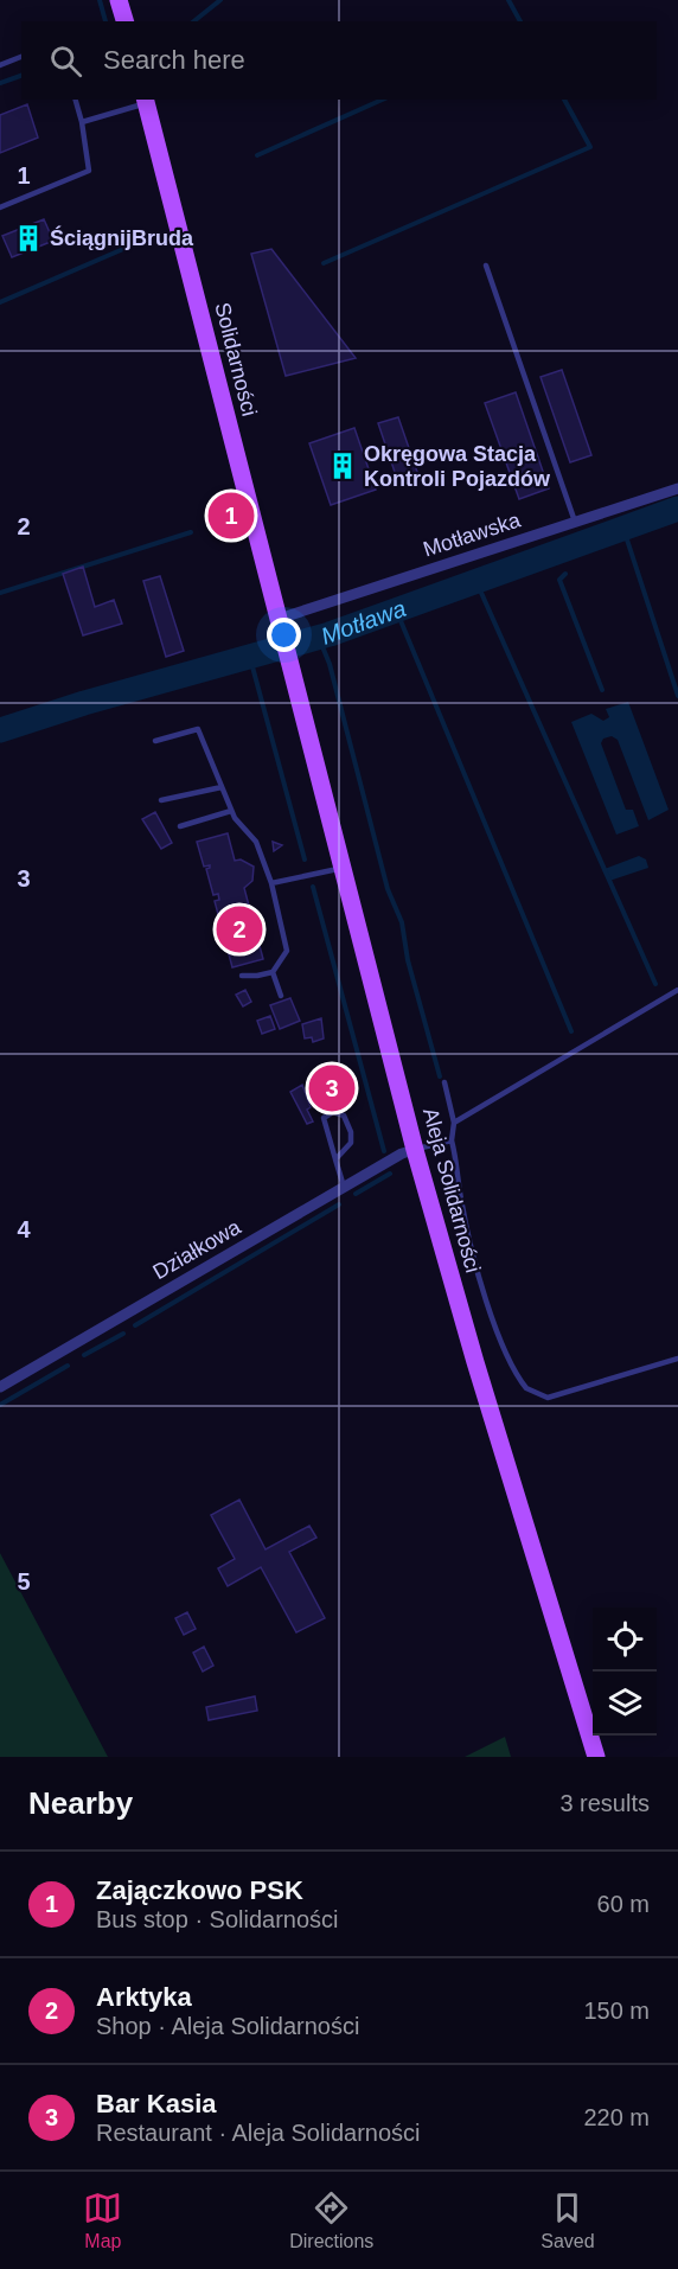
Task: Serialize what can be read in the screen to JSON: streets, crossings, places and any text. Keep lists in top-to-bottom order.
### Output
{
  "streets": {
    "main road": ["Solidarności", "Aleja Solidarności"],
    "street": ["Motławska", "Działkowa"]
  },
  "crossings": [
    ["Solidarności", "Motławska"],
    ["Solidarności", "Aleja Solidarności"],
    ["Motławska", "Aleja Solidarności"],
    ["Aleja Solidarności", "Działkowa"]
  ],
  "water": ["Motława"],
  "places": {
    "building": ["ŚciągnijBruda", "Okręgowa Stacja Kontroli Pojazdów"]
  },
  "page": {
    "search": "Search here",
    "pins": ["1", "2", "3"],
    "heading": ["Nearby", "3 results"],
    "list": [
      {
        "mark": "1",
        "name": "Zajączkowo PSK",
        "note": "Bus stop · Solidarności",
        "value": "60 m"
      },
      {
        "mark": "2",
        "name": "Arktyka",
        "note": "Shop · Aleja Solidarności",
        "value": "150 m"
      },
      {
        "mark": "3",
        "name": "Bar Kasia",
        "note": "Restaurant · Aleja Solidarności",
        "value": "220 m"
      }
    ],
    "nav": ["Map", "Directions", "Saved"]
  },
  "grid": {
    "rows": [
      "1",
      "2",
      "3",
      "4",
      "5"
    ]
  }
}
